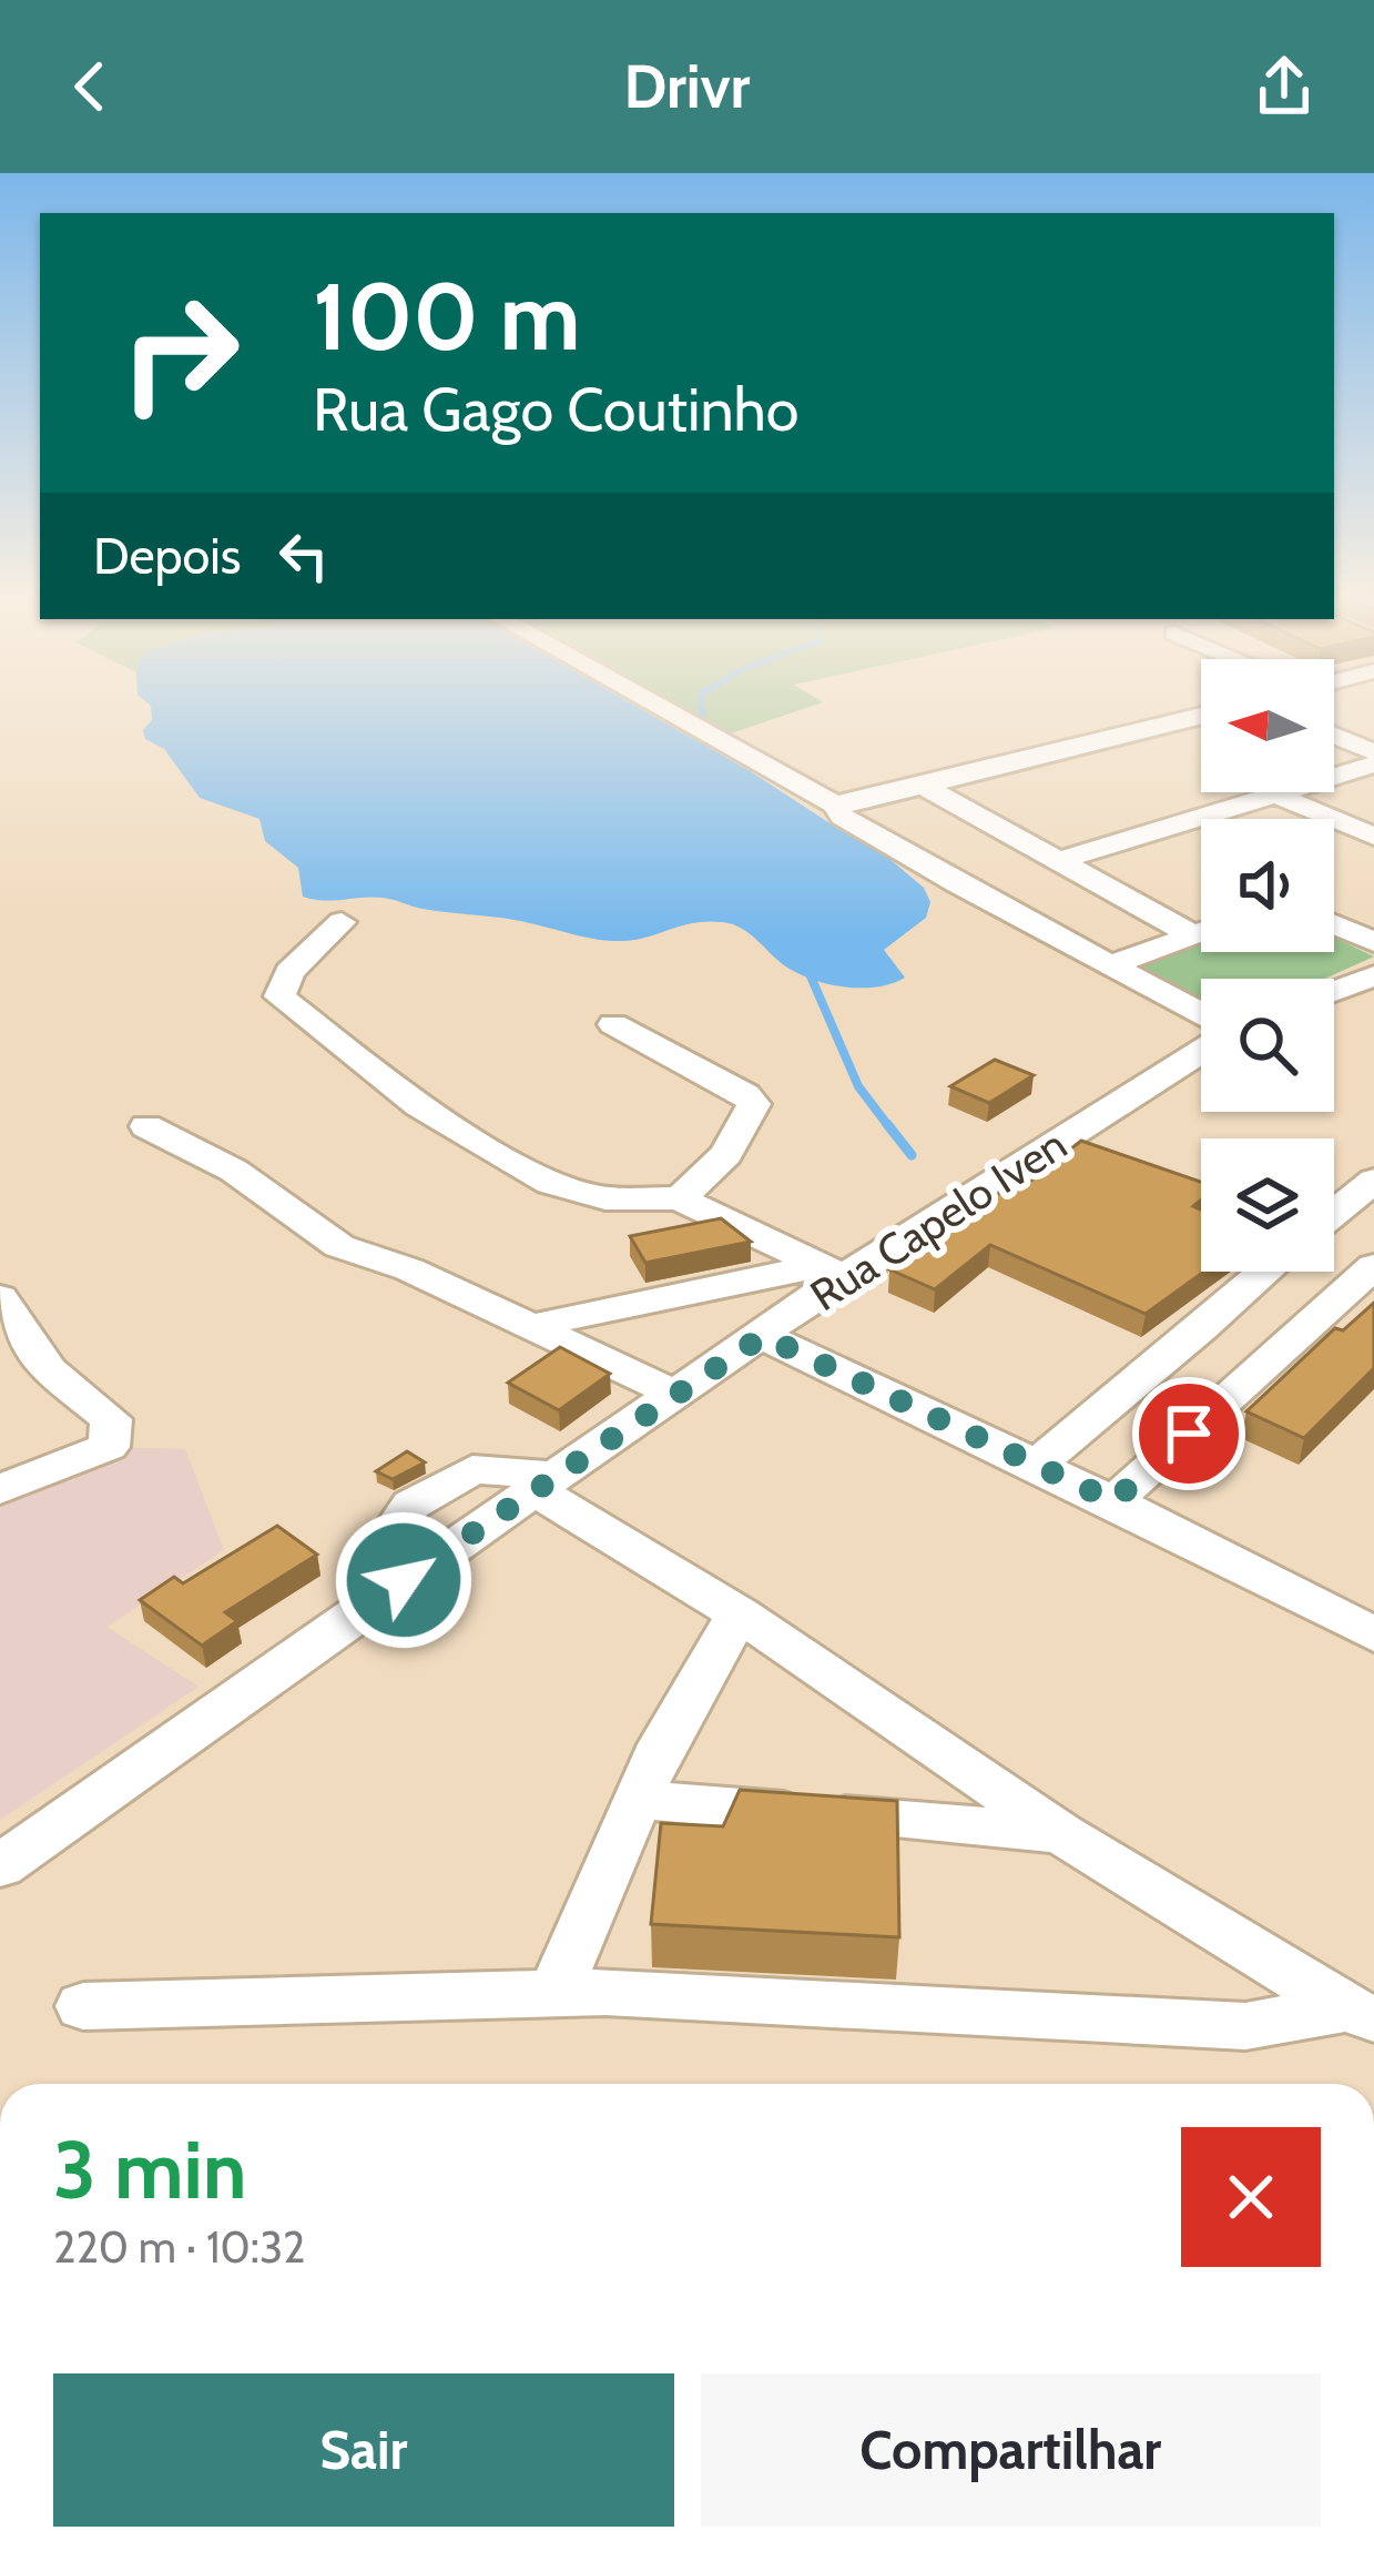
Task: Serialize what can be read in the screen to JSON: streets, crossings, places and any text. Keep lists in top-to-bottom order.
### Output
{
  "streets": {
    "street": ["Rua Capelo Iven"]
  },
  "north": "left",
  "page": {
    "header": "Drivr",
    "turn": ["100 m", "Rua Gago Coutinho"],
    "then": "Depois",
    "heading": ["3 min", "220 m · 10:32"],
    "buttons": ["Sair", "Compartilhar"]
  }
}
